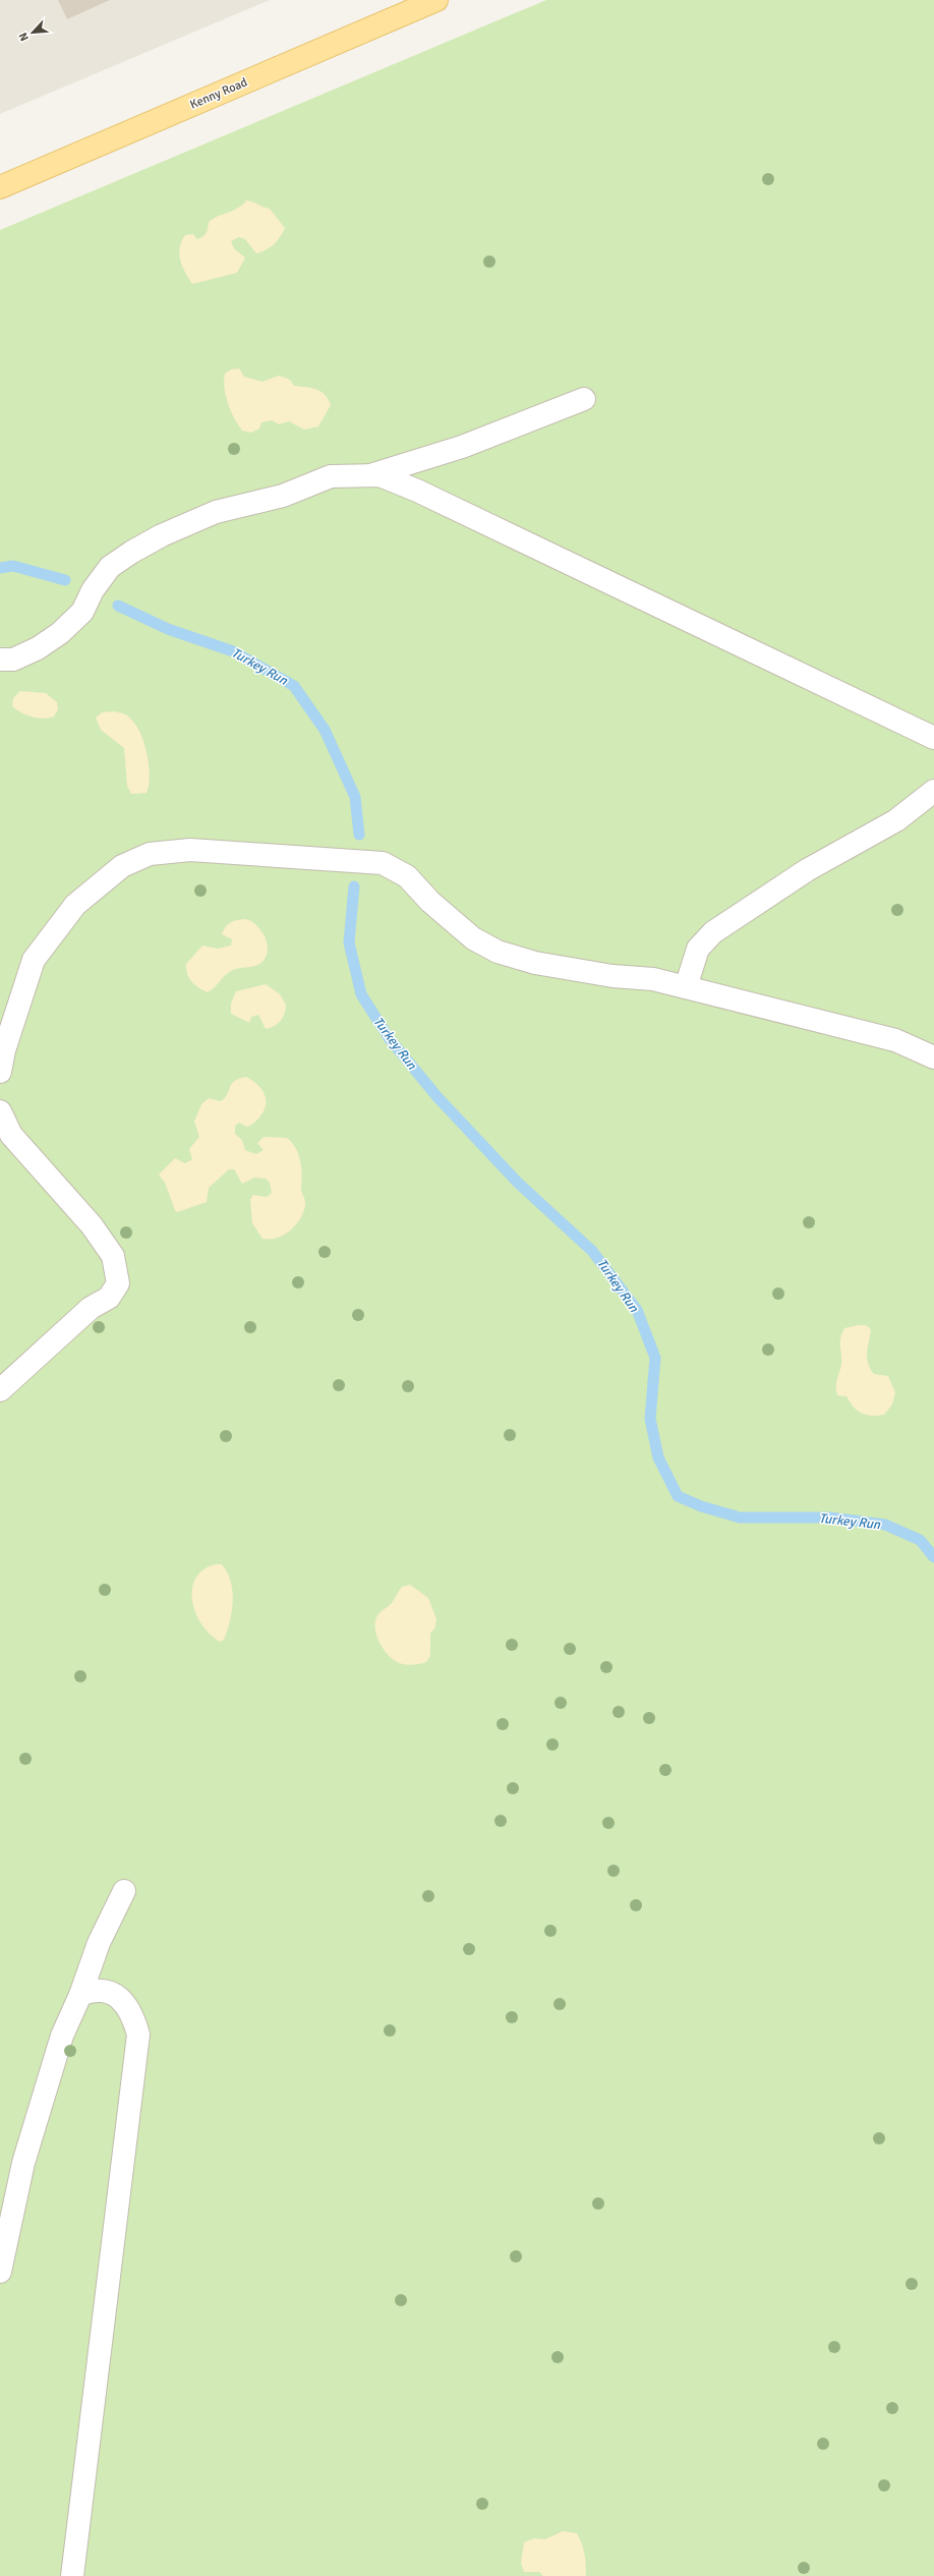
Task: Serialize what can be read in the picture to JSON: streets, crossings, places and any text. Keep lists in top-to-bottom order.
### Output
{
  "streets": {
    "main road": ["Kenny Road"]
  },
  "water": ["Turkey Run"],
  "north": "bottom left"
}
